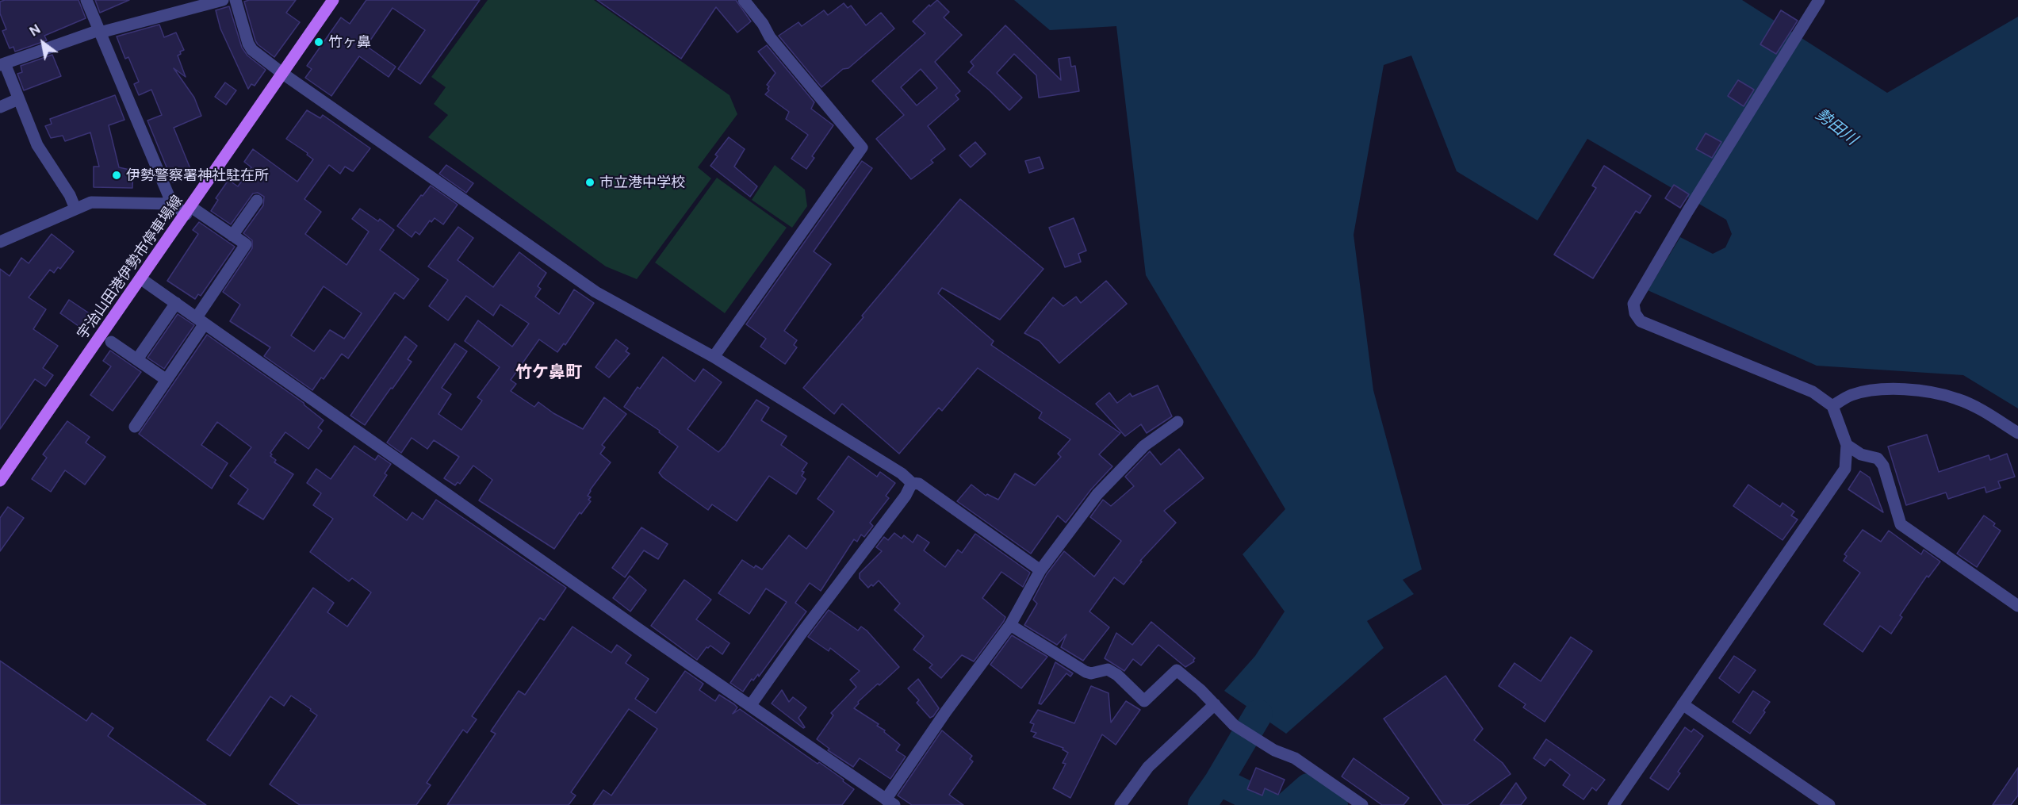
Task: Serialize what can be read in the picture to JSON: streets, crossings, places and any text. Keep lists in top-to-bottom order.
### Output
{
  "streets": {
    "main road": ["宇治山田港伊勢市停車場線"]
  },
  "districts": ["竹ケ鼻町"],
  "water": ["勢田川"],
  "places": ["竹ヶ鼻", "伊勢警察署神社駐在所", "市立港中学校"],
  "north": "top left"
}
